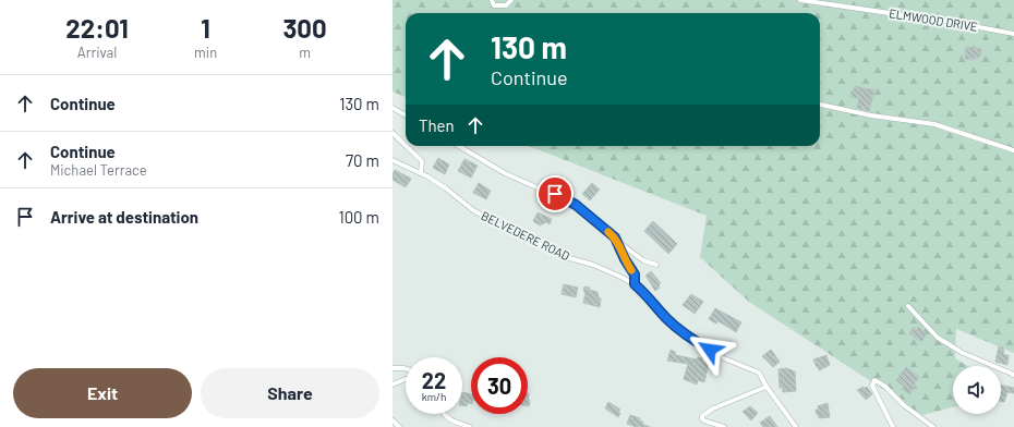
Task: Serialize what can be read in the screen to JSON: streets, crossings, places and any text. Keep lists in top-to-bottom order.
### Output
{
  "streets": {
    "street": ["ELMWOOD DRIVE", "BELVEDERE ROAD"]
  },
  "page": {
    "eta": [
      "22:01",
      "Arrival",
      "1",
      "min",
      "300",
      "m"
    ],
    "turn": ["130 m", "Continue"],
    "list": [
      {
        "name": "Continue",
        "value": "130 m"
      },
      {
        "name": "Continue",
        "note": "Michael Terrace",
        "value": "70 m"
      },
      {
        "name": "Arrive at destination",
        "value": "100 m"
      }
    ],
    "then": "Then",
    "speed": "22 km/h",
    "limit": "30",
    "buttons": ["Exit", "Share"]
  }
}
